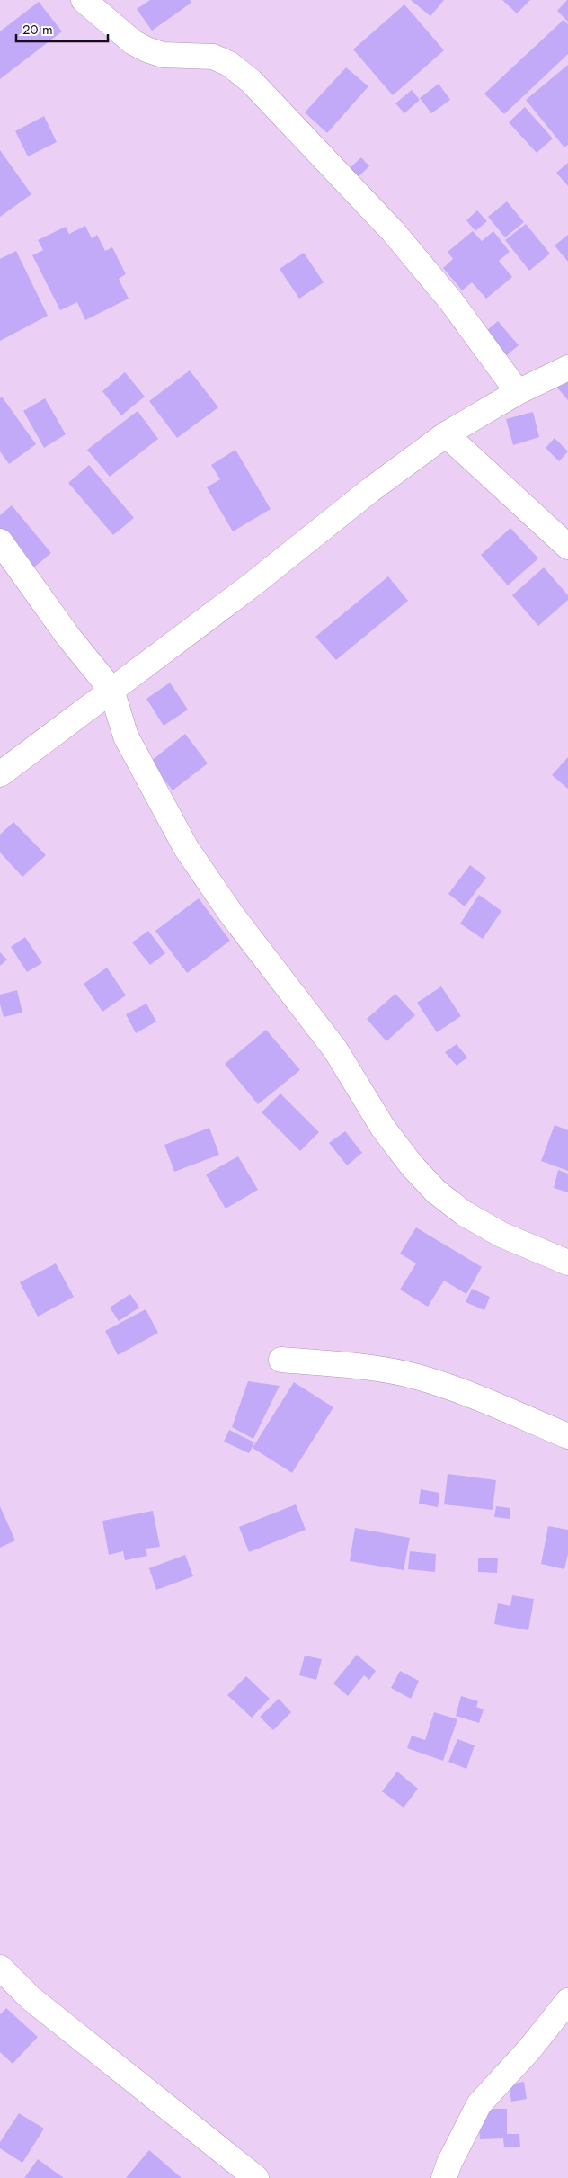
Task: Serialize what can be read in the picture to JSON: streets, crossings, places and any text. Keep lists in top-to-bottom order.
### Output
{
  "scale_bar": "20 m"
}
